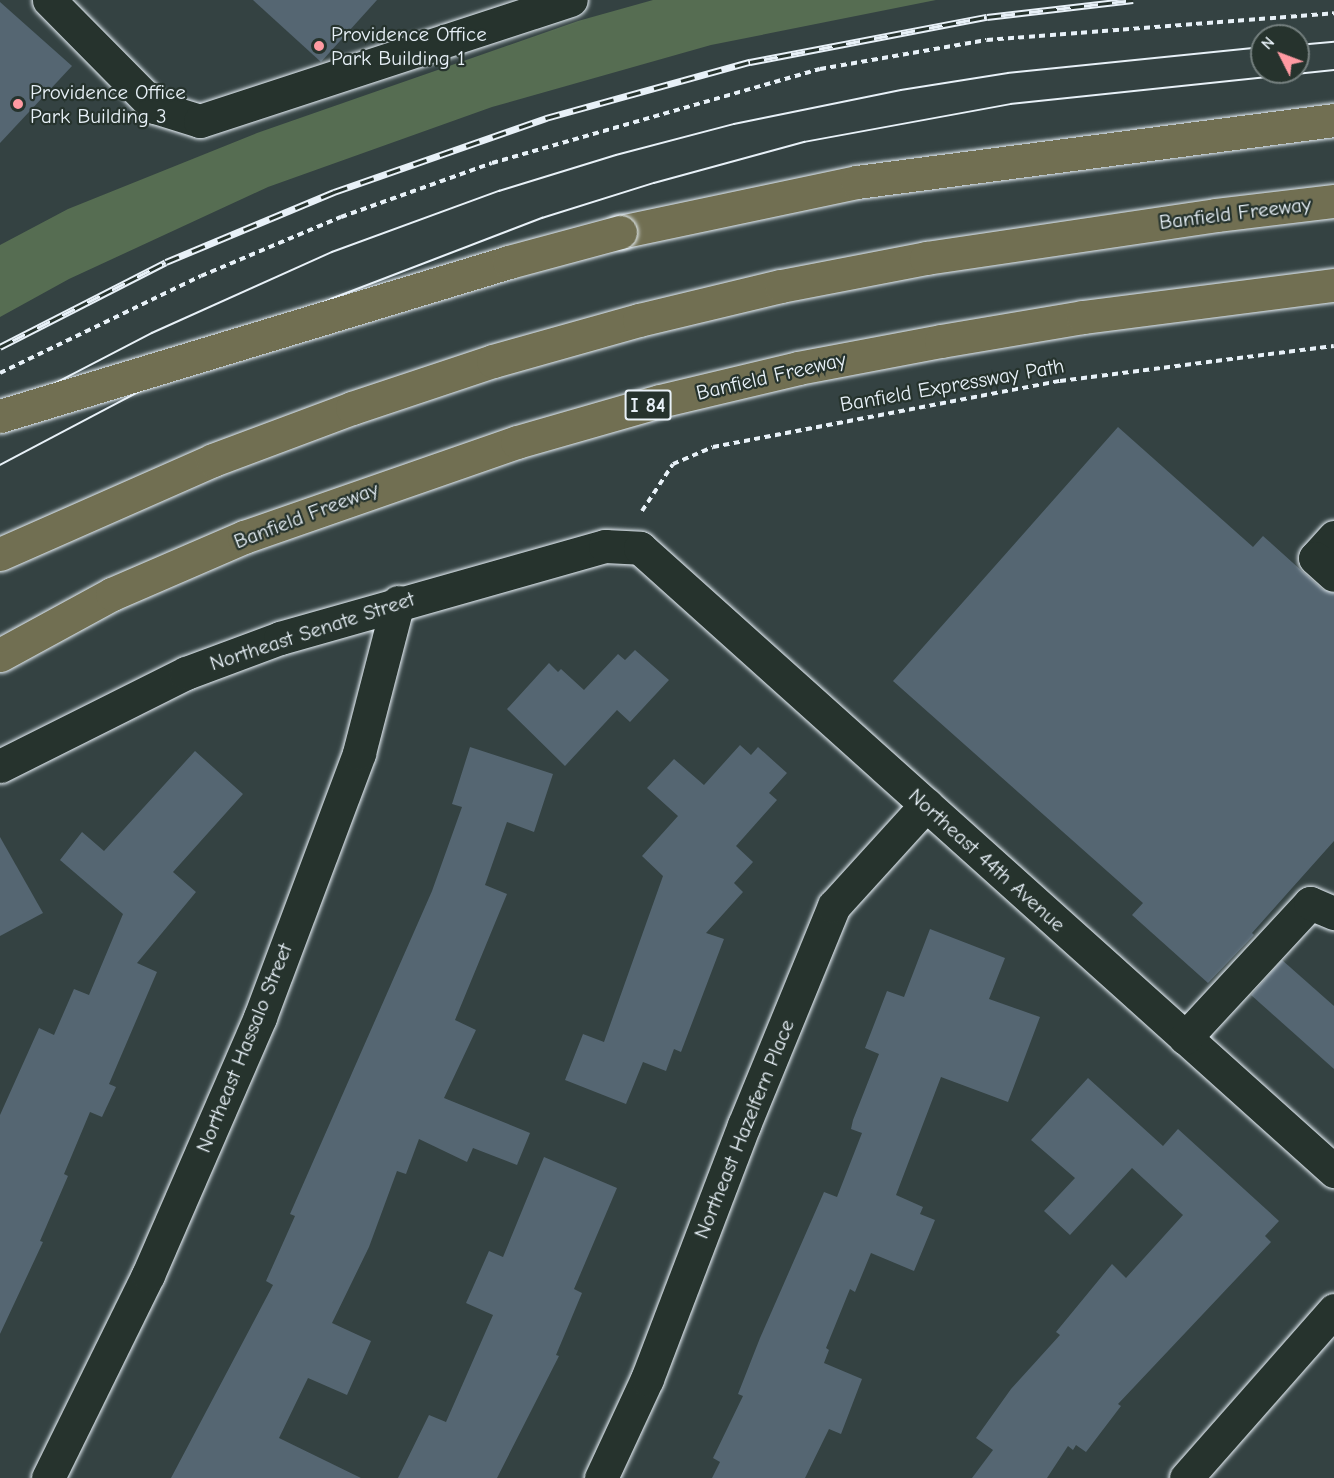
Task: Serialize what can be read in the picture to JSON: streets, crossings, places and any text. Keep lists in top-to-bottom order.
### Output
{
  "streets": {
    "highway": ["Banfield Freeway", "I 84"],
    "street": [
      "Northeast Senate Street",
      "Northeast 44th Avenue",
      "Northeast Hassalo Street",
      "Northeast Hazelfern Place"
    ],
    "path": ["Banfield Expressway Path"]
  },
  "crossings": [
    ["Banfield Expressway Path", "Northeast Senate Street"],
    ["Banfield Expressway Path", "Northeast 44th Avenue"],
    ["Northeast Senate Street", "Northeast 44th Avenue"],
    ["Northeast Senate Street", "Northeast Hassalo Street"],
    ["Northeast 44th Avenue", "Northeast Hazelfern Place"]
  ],
  "places": ["Providence Office Park Building 1", "Providence Office Park Building 3"],
  "north": "top left"
}
